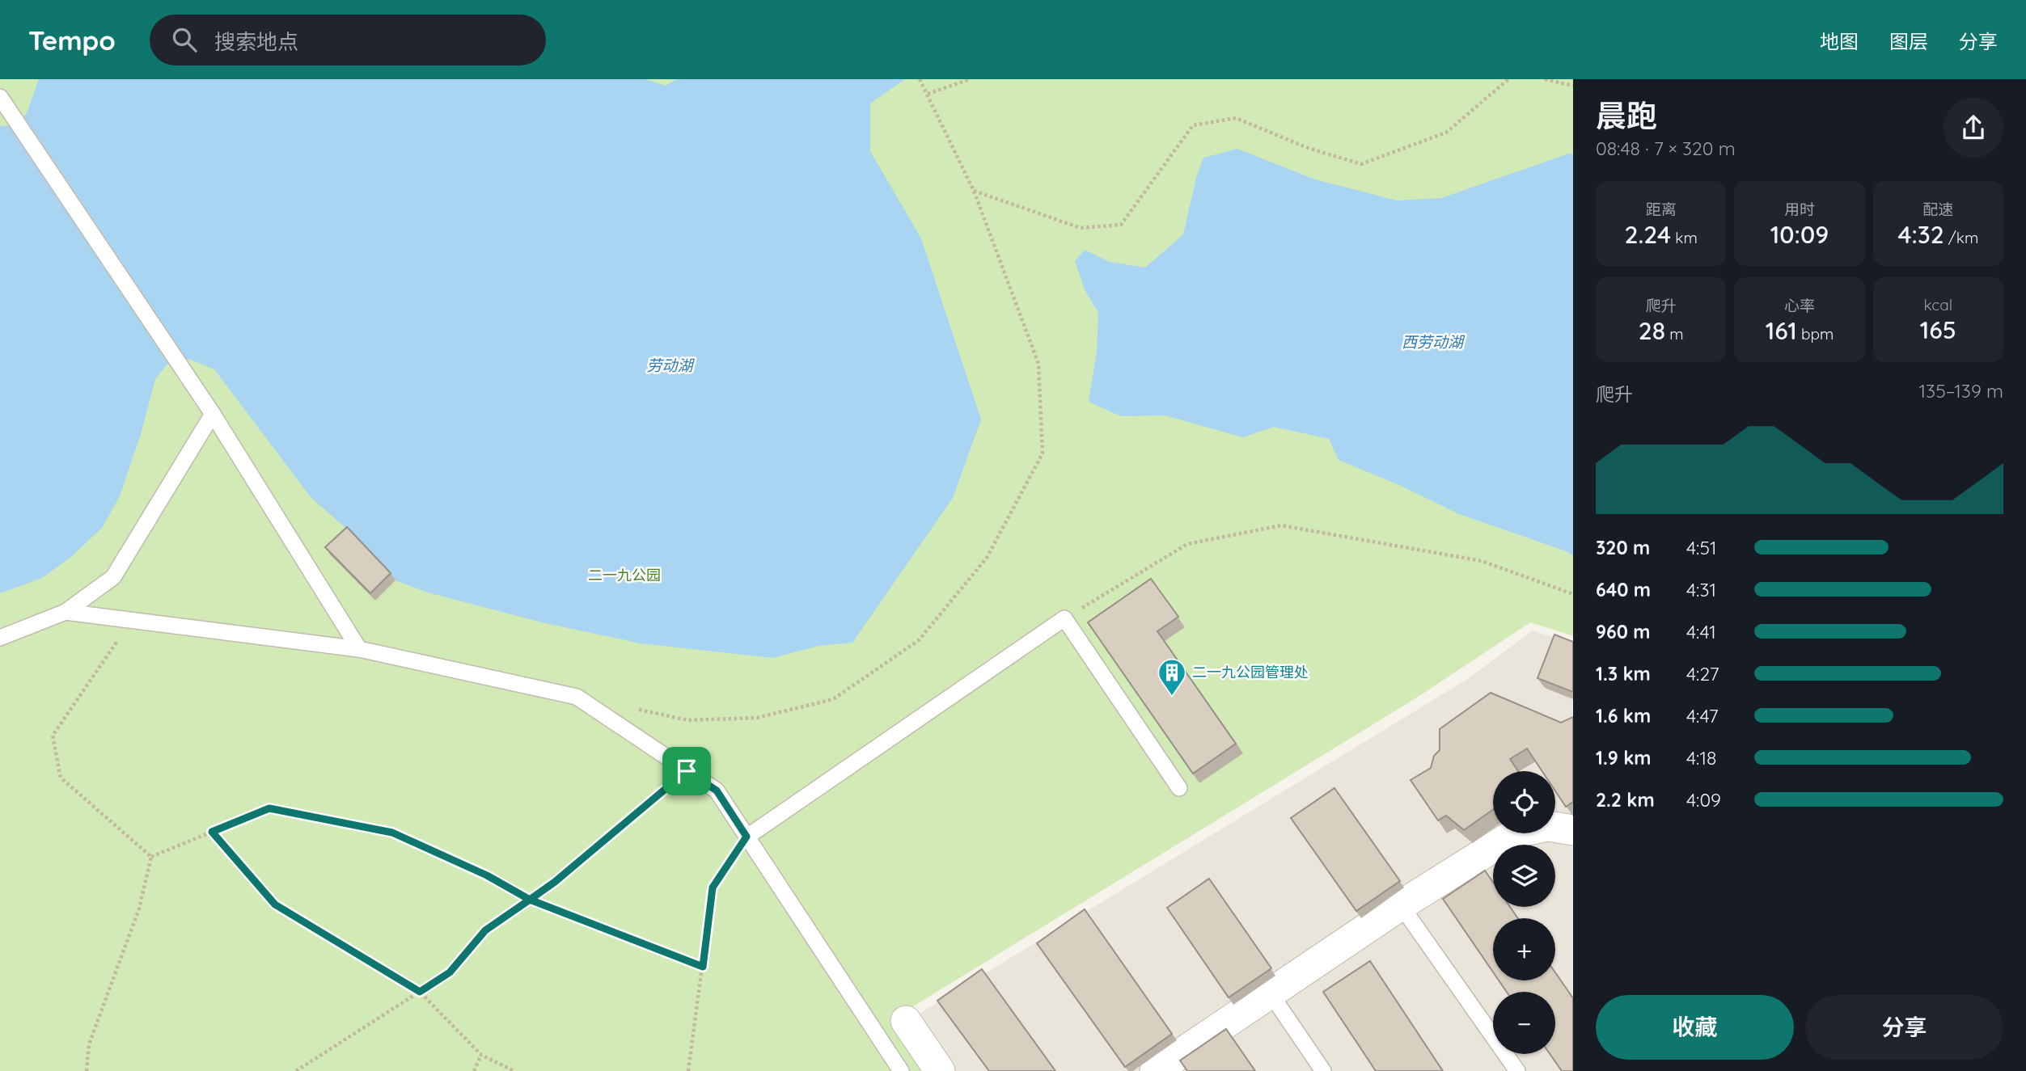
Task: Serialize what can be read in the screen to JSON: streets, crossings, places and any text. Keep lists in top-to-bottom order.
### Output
{
  "water": ["西劳动湖", "劳动湖"],
  "parks": ["二一九公园"],
  "places": {
    "building": ["二一九公园管理处"]
  },
  "page": {
    "header": "Tempo",
    "search": "搜索地点",
    "nav": ["地图", "图层", "分享"],
    "heading": ["晨跑", "08:48 · 7 × 320 m"],
    "stats": [
      ["距离", "2.24 km"],
      ["用时", "10:09"],
      ["配速", "4:32 /km"],
      ["爬升", "28 m"],
      ["心率", "161 bpm"],
      ["kcal", "165"]
    ],
    "chart": ["爬升", "135–139 m"],
    "list": [
      {
        "name": "320 m",
        "note": "4:51"
      },
      {
        "name": "640 m",
        "note": "4:31"
      },
      {
        "name": "960 m",
        "note": "4:41"
      },
      {
        "name": "1.3 km",
        "note": "4:27"
      },
      {
        "name": "1.6 km",
        "note": "4:47"
      },
      {
        "name": "1.9 km",
        "note": "4:18"
      },
      {
        "name": "2.2 km",
        "note": "4:09"
      }
    ],
    "map_buttons": ["+", "−"],
    "buttons": ["收藏", "分享"]
  }
}
